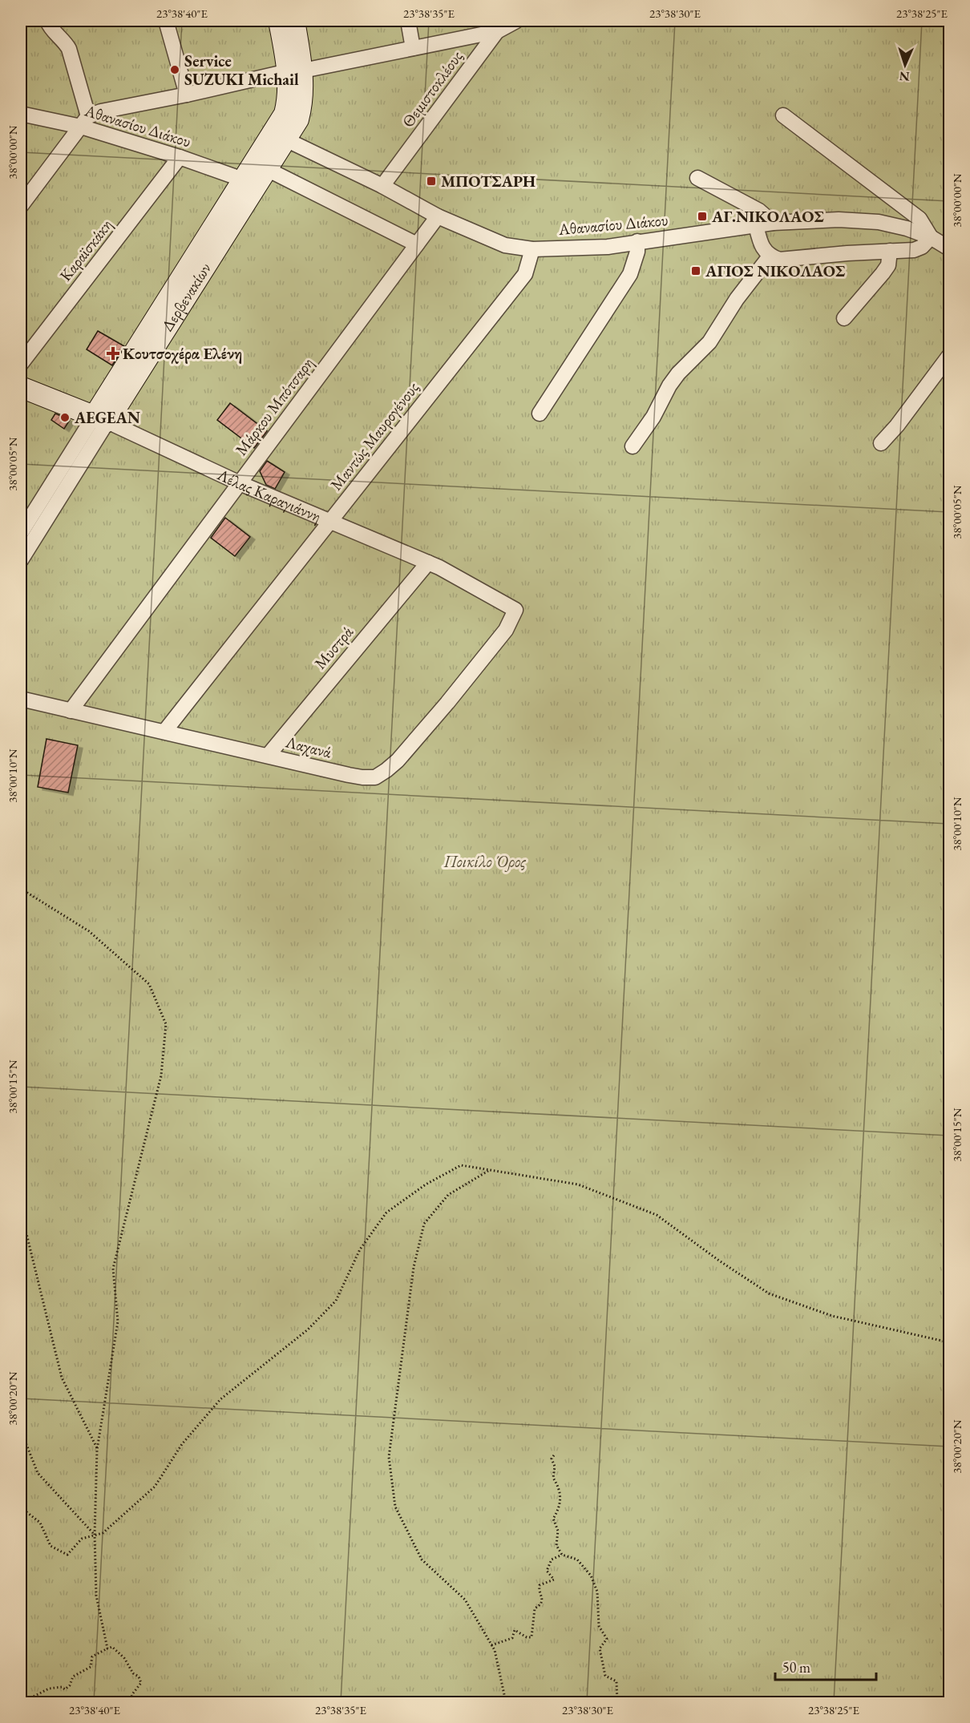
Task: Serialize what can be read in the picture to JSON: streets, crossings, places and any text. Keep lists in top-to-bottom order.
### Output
{
  "streets": {
    "street": [
      "Θεμιστοκλέους",
      "Αθανασίου Διάκου",
      "Καραϊσκάκη",
      "Δερβενακίων",
      "Μάρκου Μπότσαρη",
      "Μαντώς Μαυρογένους",
      "Λέλας Καραγιάννη",
      "Μυστρά",
      "Λαχανά"
    ]
  },
  "crossings": [
    ["Θεμιστοκλέους", "Αθανασίου Διάκου"],
    ["Αθανασίου Διάκου", "Καραϊσκάκη"],
    ["Αθανασίου Διάκου", "Δερβενακίων"],
    ["Αθανασίου Διάκου", "Μάρκου Μπότσαρη"],
    ["Αθανασίου Διάκου", "Μαντώς Μαυρογένους"],
    ["Δερβενακίων", "Λέλας Καραγιάννη"],
    ["Μάρκου Μπότσαρη", "Λέλας Καραγιάννη"],
    ["Μάρκου Μπότσαρη", "Λαχανά"],
    ["Μαντώς Μαυρογένους", "Λέλας Καραγιάννη"],
    ["Μαντώς Μαυρογένους", "Λαχανά"],
    ["Λέλας Καραγιάννη", "Μυστρά"],
    ["Λέλας Καραγιάννη", "Λαχανά"],
    ["Μυστρά", "Λαχανά"]
  ],
  "parks": ["Ποικίλο Όρος"],
  "places": {
    "other": ["Service SUZUKI Michail", "AEGEAN"],
    "transit": ["ΜΠΟΤΣΑΡΗ", "ΑΓ.ΝΙΚΟΛΑΟΣ", "ΑΓΙΟΣ ΝΙΚΟΛΑΟΣ"],
    "health": ["Κουτσοχέρα Ελένη"]
  },
  "scale_bar": "50 m",
  "north": "bottom",
  "coordinates": [
    "23°38'40\"E",
    "23°38'35\"E",
    "23°38'30\"E",
    "23°38'25\"E",
    "38°00'00\"N",
    "38°00'05\"N",
    "38°00'10\"N",
    "38°00'15\"N",
    "38°00'20\"N"
  ]
}
